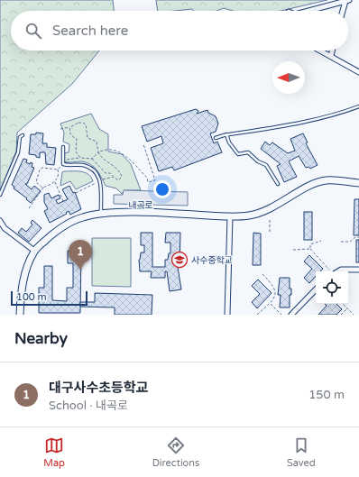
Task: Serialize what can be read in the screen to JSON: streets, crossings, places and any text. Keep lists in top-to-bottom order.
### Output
{
  "streets": {
    "main road": ["내곡로"]
  },
  "places": {
    "school or university": ["사수중학교"]
  },
  "scale_bar": "100 m",
  "north": "left",
  "page": {
    "search": "Search here",
    "pins": "1",
    "scale": "100 m",
    "heading": "Nearby",
    "list": [
      {
        "mark": "1",
        "name": "대구사수초등학교",
        "note": "School · 내곡로",
        "value": "150 m"
      }
    ],
    "nav": ["Map", "Directions", "Saved"]
  }
}
